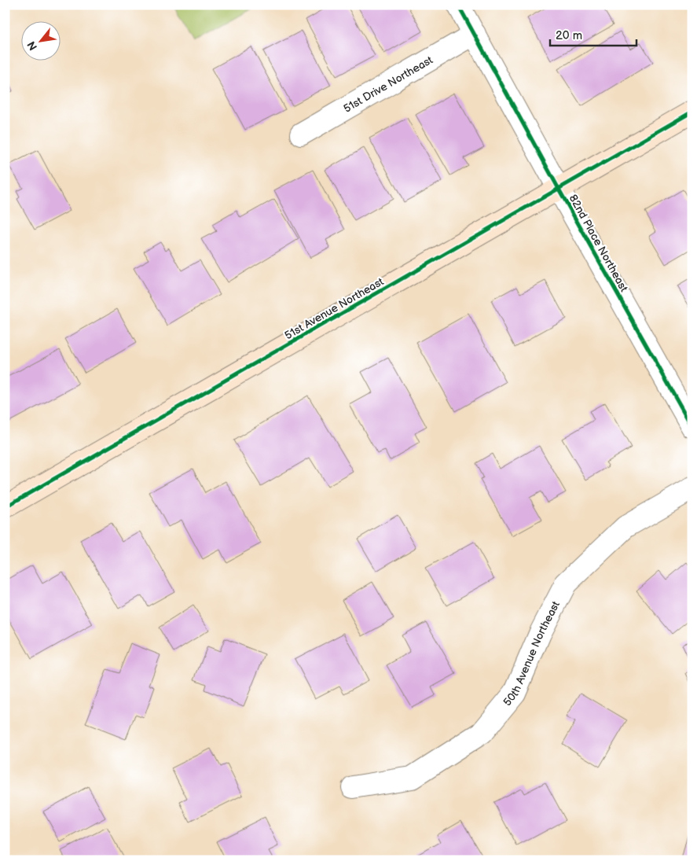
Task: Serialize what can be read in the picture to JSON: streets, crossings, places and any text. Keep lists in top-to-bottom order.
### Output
{
  "streets": {
    "street": [
      "51st Drive Northeast",
      "82nd Place Northeast",
      "51st Avenue Northeast",
      "50th Avenue Northeast"
    ]
  },
  "crossings": [
    ["51st Drive Northeast", "82nd Place Northeast"],
    ["82nd Place Northeast", "51st Avenue Northeast"]
  ],
  "scale_bar": "20 m",
  "north": "bottom left"
}
